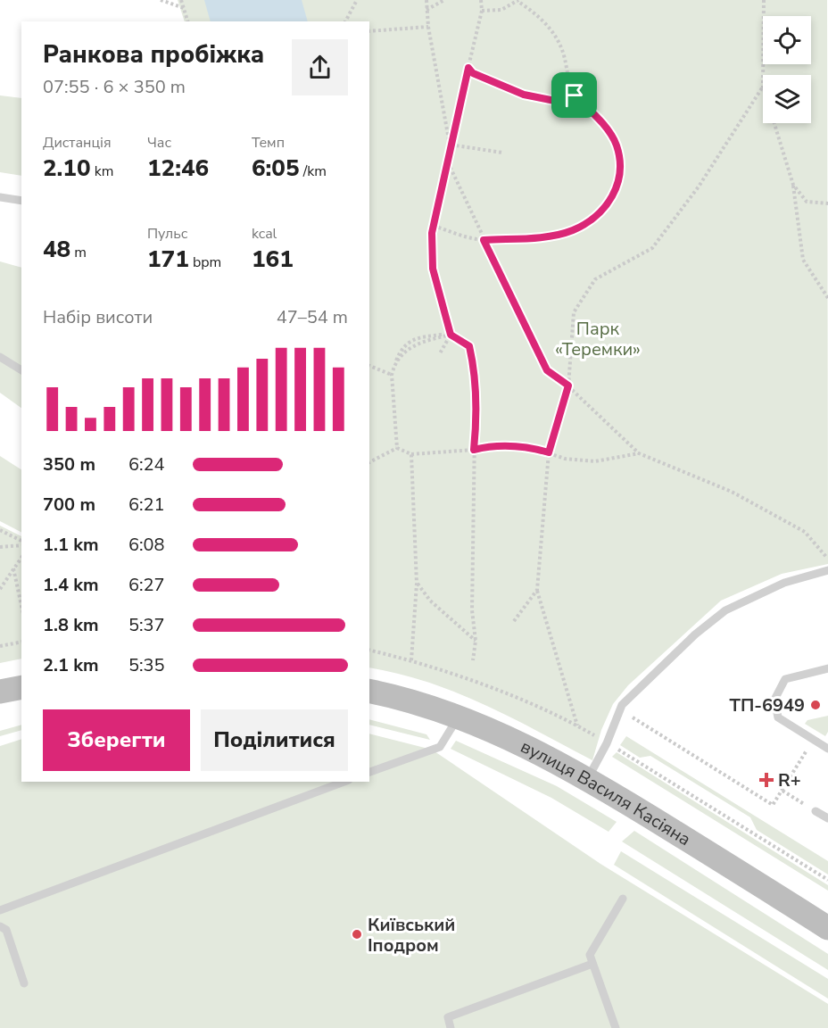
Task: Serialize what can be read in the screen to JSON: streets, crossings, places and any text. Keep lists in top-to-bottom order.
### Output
{
  "streets": {
    "street": ["вулиця Василя Касіяна"]
  },
  "parks": ["Парк «Теремки»"],
  "places": {
    "other": ["ТП-6949", "Київський Іподром"],
    "health": ["R+"]
  },
  "page": {
    "heading": ["Ранкова пробіжка", "07:55 · 6 × 350 m"],
    "stats": [
      ["Дистанція", "2.10 km"],
      ["Час", "12:46"],
      ["Темп", "6:05 /km"],
      ["48 m"],
      ["Пульс", "171 bpm"],
      ["kcal", "161"]
    ],
    "chart": ["Набір висоти", "47–54 m"],
    "list": [
      {
        "name": "350 m",
        "note": "6:24"
      },
      {
        "name": "700 m",
        "note": "6:21"
      },
      {
        "name": "1.1 km",
        "note": "6:08"
      },
      {
        "name": "1.4 km",
        "note": "6:27"
      },
      {
        "name": "1.8 km",
        "note": "5:37"
      },
      {
        "name": "2.1 km",
        "note": "5:35"
      }
    ],
    "buttons": ["Зберегти", "Поділитися"]
  }
}
